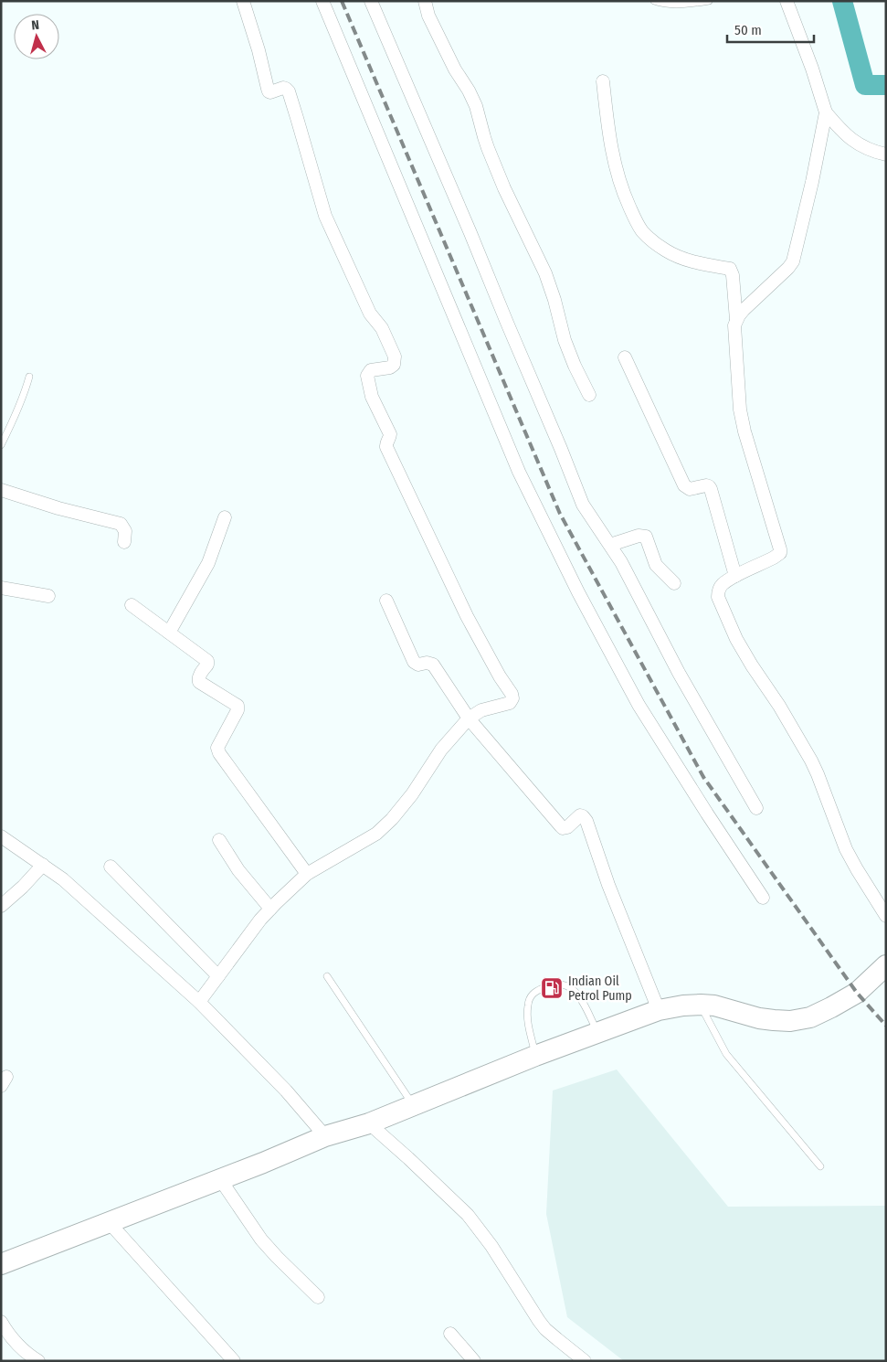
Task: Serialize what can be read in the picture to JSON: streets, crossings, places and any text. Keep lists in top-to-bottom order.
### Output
{
  "places": {
    "fuel station": ["Indian Oil Petrol Pump"]
  },
  "scale_bar": "50 m",
  "north": "top"
}
